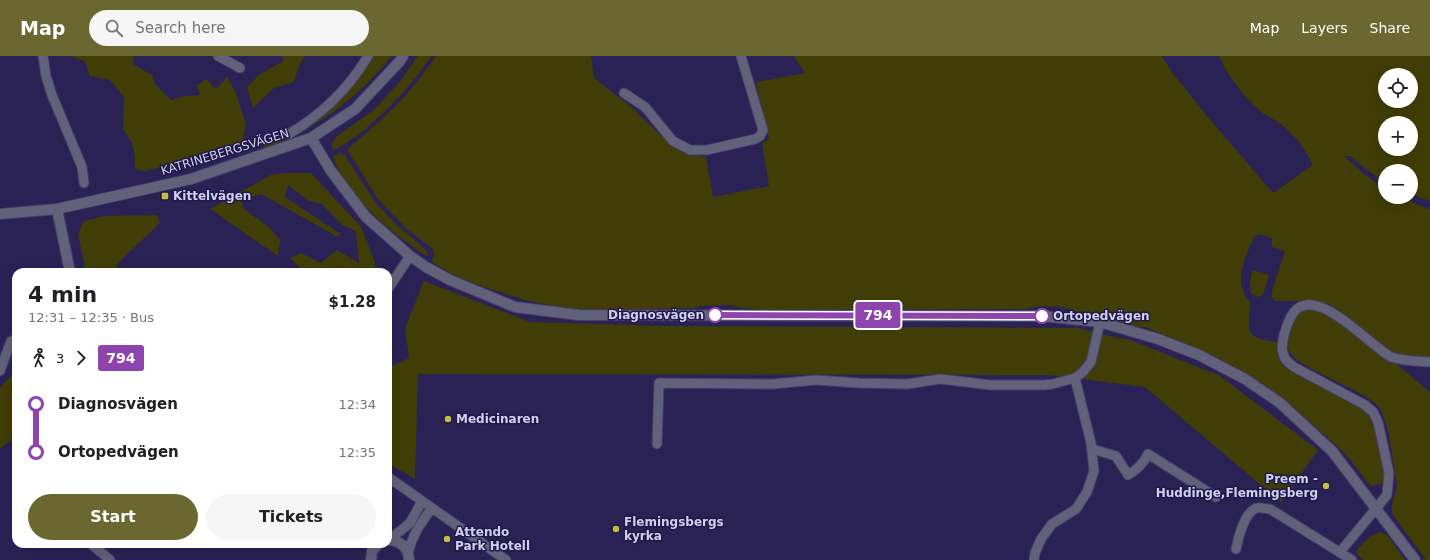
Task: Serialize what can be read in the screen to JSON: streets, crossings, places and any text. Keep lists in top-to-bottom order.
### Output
{
  "streets": {
    "street": ["KATRINEBERGSVÄGEN"]
  },
  "places": {
    "transit": ["Kittelvägen"],
    "other": [
      "Diagnosvägen",
      "Ortopedvägen",
      "Medicinaren",
      "Preem - Huddinge,Flemingsberg",
      "Flemingsbergs kyrka",
      "Attendo Park Hotell"
    ]
  },
  "lines": ["bus line 794"],
  "page": {
    "header": "Map",
    "search": "Search here",
    "nav": ["Map", "Layers", "Share"],
    "on_map": "794",
    "map_buttons": ["+", "−"],
    "heading": ["4 min", "12:31 – 12:35 · Bus", "$1.28"],
    "legs": ["3", "794"],
    "list": [
      {
        "name": "Diagnosvägen",
        "value": "12:34"
      },
      {
        "name": "Ortopedvägen",
        "value": "12:35"
      }
    ],
    "buttons": ["Start", "Tickets"]
  }
}
